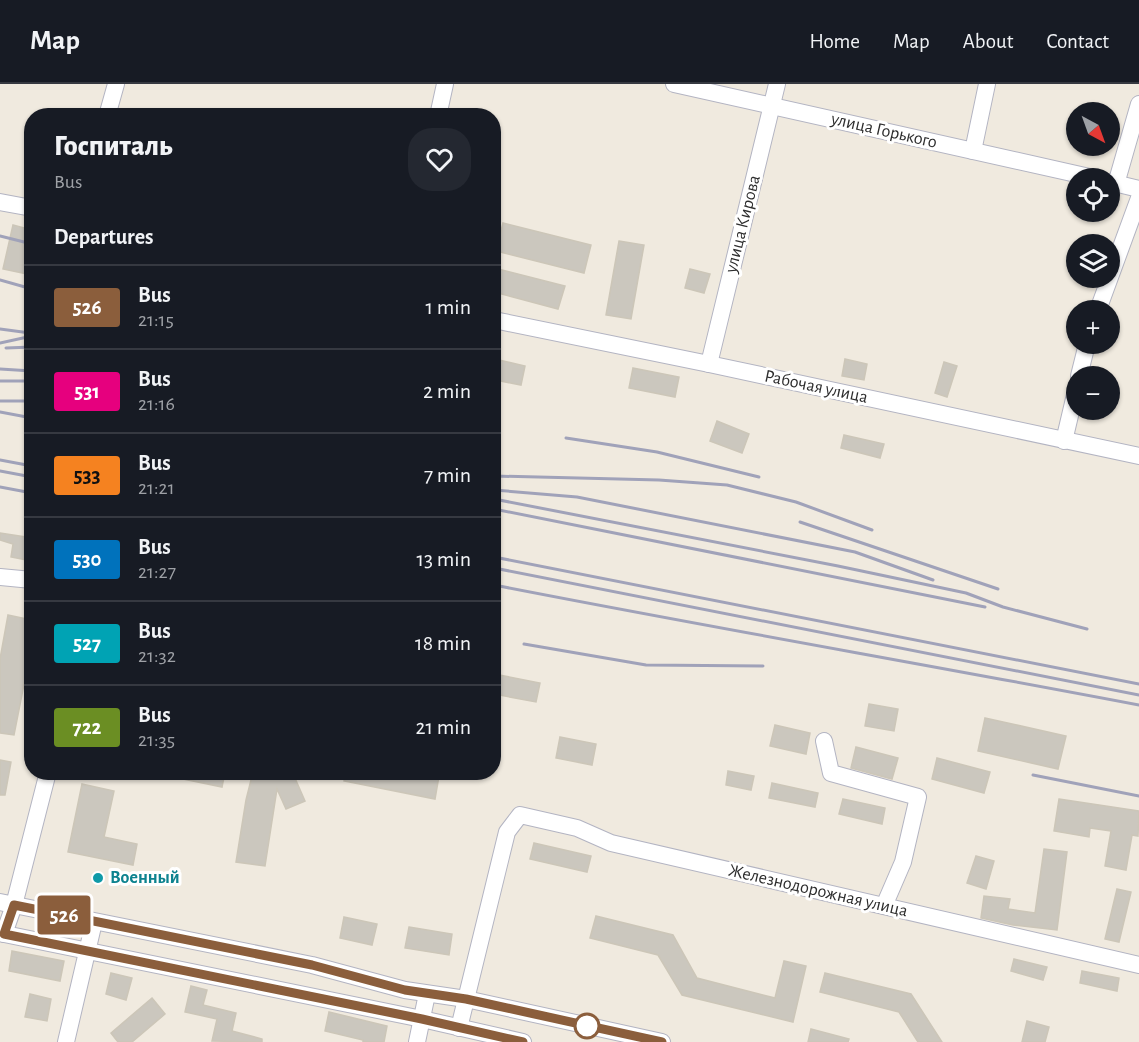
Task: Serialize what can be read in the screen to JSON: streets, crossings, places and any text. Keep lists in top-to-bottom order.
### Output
{
  "streets": {
    "street": [
      "улица Горького",
      "улица Кирова",
      "Рабочая улица",
      "Железнодорожная улица"
    ]
  },
  "crossings": [
    ["улица Горького", "улица Кирова"],
    ["улица Кирова", "Рабочая улица"]
  ],
  "places": ["Военный"],
  "lines": ["bus line 526"],
  "north": "bottom right",
  "page": {
    "header": "Map",
    "nav": [
      "Home",
      "Map",
      "About",
      "Contact"
    ],
    "on_map": "526",
    "map_buttons": ["+", "−"],
    "heading": [
      ["Госпиталь", "Bus"],
      "Departures"
    ],
    "list": [
      {
        "mark": "526",
        "name": "Bus",
        "note": "21:15",
        "value": "1 min"
      },
      {
        "mark": "531",
        "name": "Bus",
        "note": "21:16",
        "value": "2 min"
      },
      {
        "mark": "533",
        "name": "Bus",
        "note": "21:21",
        "value": "7 min"
      },
      {
        "mark": "530",
        "name": "Bus",
        "note": "21:27",
        "value": "13 min"
      },
      {
        "mark": "527",
        "name": "Bus",
        "note": "21:32",
        "value": "18 min"
      },
      {
        "mark": "722",
        "name": "Bus",
        "note": "21:35",
        "value": "21 min"
      }
    ]
  }
}
